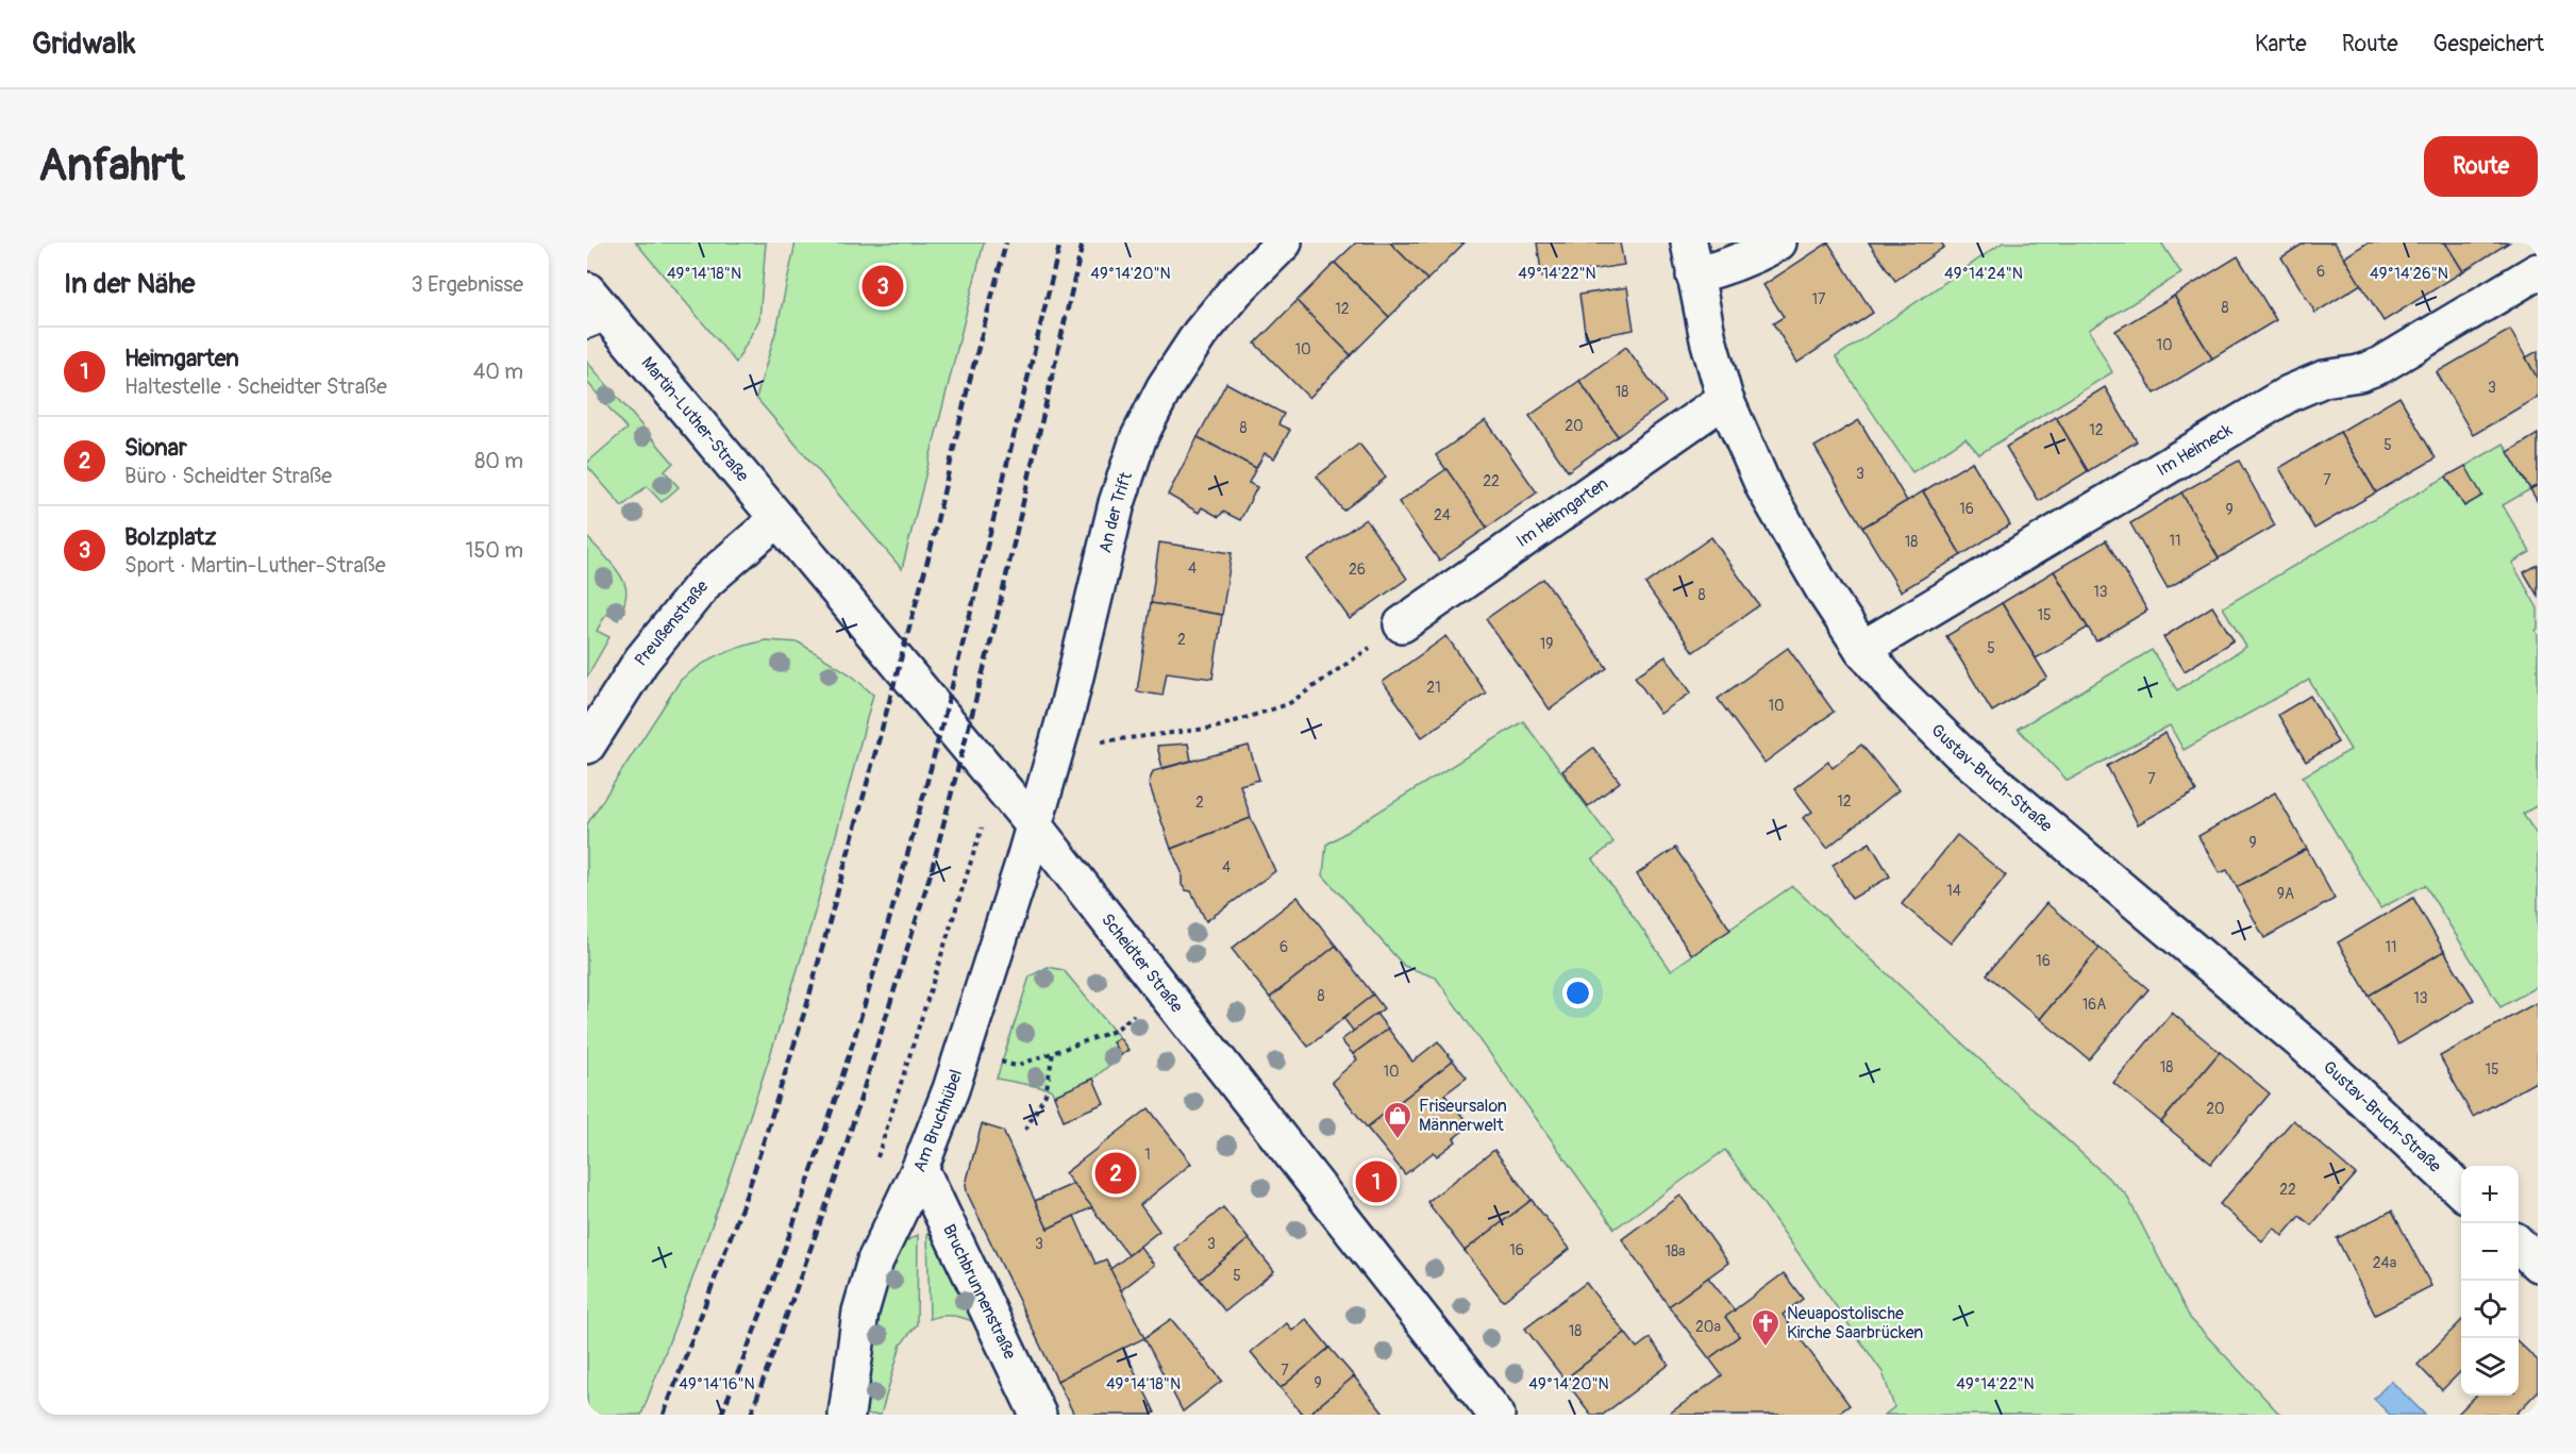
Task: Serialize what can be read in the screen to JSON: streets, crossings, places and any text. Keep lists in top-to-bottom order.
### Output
{
  "streets": {
    "street": [
      "Martin-Luther-Straße",
      "Im Heimeck",
      "Im Heimgarten",
      "An der Trift",
      "Preußenstraße",
      "Gustav-Bruch-Straße",
      "Scheidter Straße",
      "Am Bruchhübel",
      "Bruchbrunnenstraße"
    ]
  },
  "crossings": [
    ["Martin-Luther-Straße", "Preußenstraße"],
    ["Martin-Luther-Straße", "Scheidter Straße"],
    ["Im Heimeck", "Gustav-Bruch-Straße"],
    ["Im Heimgarten", "Gustav-Bruch-Straße"],
    ["An der Trift", "Scheidter Straße"],
    ["An der Trift", "Am Bruchhübel"],
    ["Preußenstraße", "Scheidter Straße"],
    ["Scheidter Straße", "Am Bruchhübel"],
    ["Am Bruchhübel", "Bruchbrunnenstraße"]
  ],
  "places": {
    "shop": ["Friseursalon Männerwelt"],
    "church": ["Neuapostolische Kirche Saarbrücken"]
  },
  "house_numbers": [
    "6",
    "17",
    "8",
    "12",
    "10",
    "10",
    "3",
    "18",
    "20",
    "8",
    "12",
    "5",
    "3",
    "7",
    "22",
    "16",
    "9",
    "24",
    "11",
    "18",
    "4",
    "26",
    "13",
    "8",
    "15",
    "2",
    "19",
    "5",
    "21",
    "10",
    "7",
    "12",
    "2",
    "9",
    "4",
    "14",
    "9A",
    "6",
    "11",
    "16",
    "8",
    "13",
    "16A",
    "18",
    "15",
    "10",
    "20",
    "1",
    "22",
    "3",
    "3",
    "16",
    "18a",
    "24a",
    "5",
    "20a",
    "18",
    "7",
    "9"
  ],
  "page": {
    "header": "Gridwalk",
    "nav": ["Karte", "Route", "Gespeichert"],
    "buttons": "Route",
    "title": "Anfahrt",
    "heading": ["In der Nähe", "3 Ergebnisse"],
    "pins": ["3", "2", "1"],
    "list": [
      {
        "mark": "1",
        "name": "Heimgarten",
        "note": "Haltestelle · Scheidter Straße",
        "value": "40 m"
      },
      {
        "mark": "2",
        "name": "Sionar",
        "note": "Büro · Scheidter Straße",
        "value": "80 m"
      },
      {
        "mark": "3",
        "name": "Bolzplatz",
        "note": "Sport · Martin-Luther-Straße",
        "value": "150 m"
      }
    ],
    "map_buttons": ["+", "−"]
  },
  "coordinates": [
    "49°14'18\"N",
    "49°14'20\"N",
    "49°14'22\"N",
    "49°14'24\"N",
    "49°14'26\"N",
    "49°14'16\"N"
  ]
}
